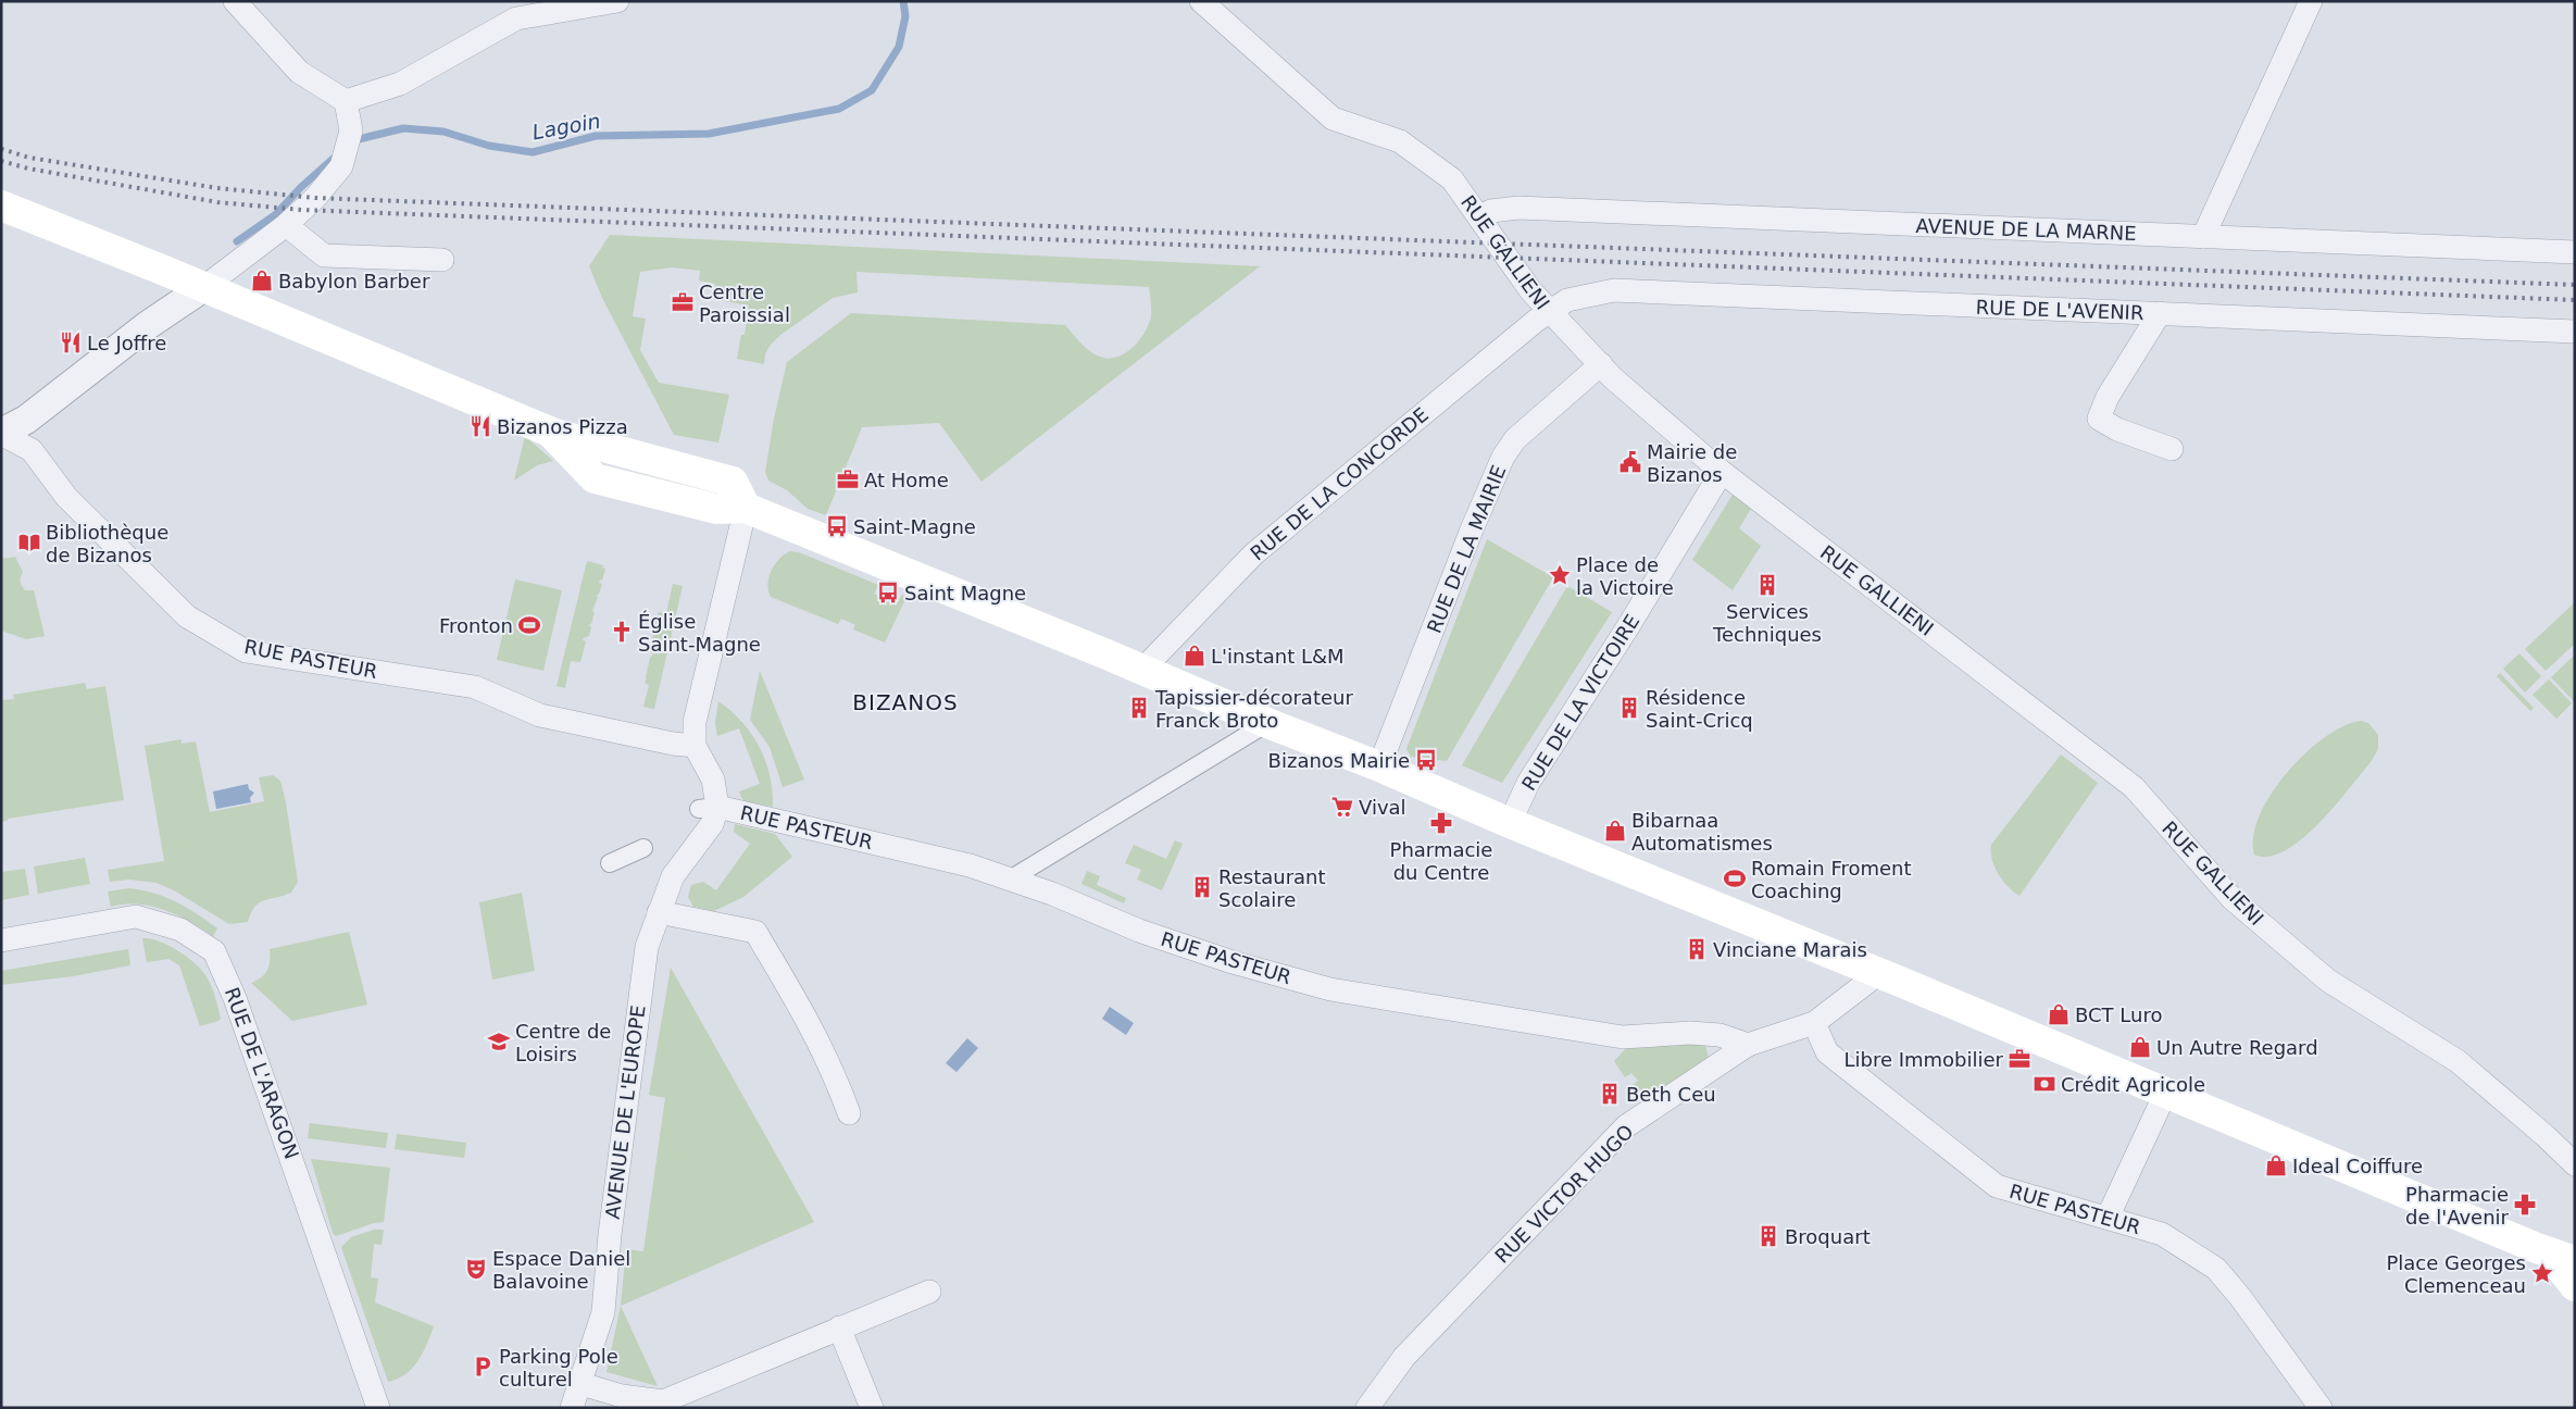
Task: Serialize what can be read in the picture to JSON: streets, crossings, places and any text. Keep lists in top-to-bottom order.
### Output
{
  "streets": {
    "street": [
      "AVENUE DE LA MARNE",
      "RUE GALLIENI",
      "RUE DE L'AVENIR",
      "RUE DE LA CONCORDE",
      "RUE DE LA MAIRIE",
      "RUE PASTEUR",
      "RUE DE LA VICTOIRE",
      "RUE DE L'ARAGON",
      "AVENUE DE L'EUROPE",
      "RUE VICTOR HUGO"
    ]
  },
  "crossings": [
    ["AVENUE DE LA MARNE", "RUE GALLIENI"],
    ["RUE GALLIENI", "RUE DE L'AVENIR"],
    ["RUE GALLIENI", "RUE DE LA CONCORDE"],
    ["RUE GALLIENI", "RUE DE LA MAIRIE"],
    ["RUE GALLIENI", "RUE DE LA VICTOIRE"],
    ["RUE DE L'AVENIR", "RUE DE LA CONCORDE"],
    ["RUE PASTEUR", "AVENUE DE L'EUROPE"],
    ["RUE PASTEUR", "RUE VICTOR HUGO"]
  ],
  "districts": ["BIZANOS"],
  "water": ["Lagoin"],
  "places": {
    "shop": [
      "Babylon Barber",
      "L'instant L&M",
      "Bibarnaa Automatismes",
      "BCT Luro",
      "Un Autre Regard",
      "Ideal Coiffure"
    ],
    "office": ["Centre Paroissial", "At Home", "Libre Immobilier"],
    "restaurant": ["Le Joffre", "Bizanos Pizza"],
    "public building": ["Mairie de Bizanos"],
    "bus stop": ["Saint-Magne", "Saint Magne", "Bizanos Mairie"],
    "library": ["Bibliothèque de Bizanos"],
    "place": ["Place de la Victoire", "Place Georges Clemenceau"],
    "building": [
      "Services Techniques",
      "Tapissier-décorateur Franck Broto",
      "Résidence Saint-Cricq",
      "Restaurant Scolaire",
      "Vinciane Marais",
      "Beth Ceu",
      "Broquart"
    ],
    "sports": ["Fronton", "Romain Froment Coaching"],
    "church": ["Église Saint-Magne"],
    "supermarket": ["Vival"],
    "pharmacy": ["Pharmacie du Centre", "Pharmacie de l'Avenir"],
    "school or university": ["Centre de Loisirs"],
    "bank": ["Crédit Agricole"],
    "theatre": ["Espace Daniel Balavoine"],
    "parking": ["Parking Pole culturel"]
  }
}
